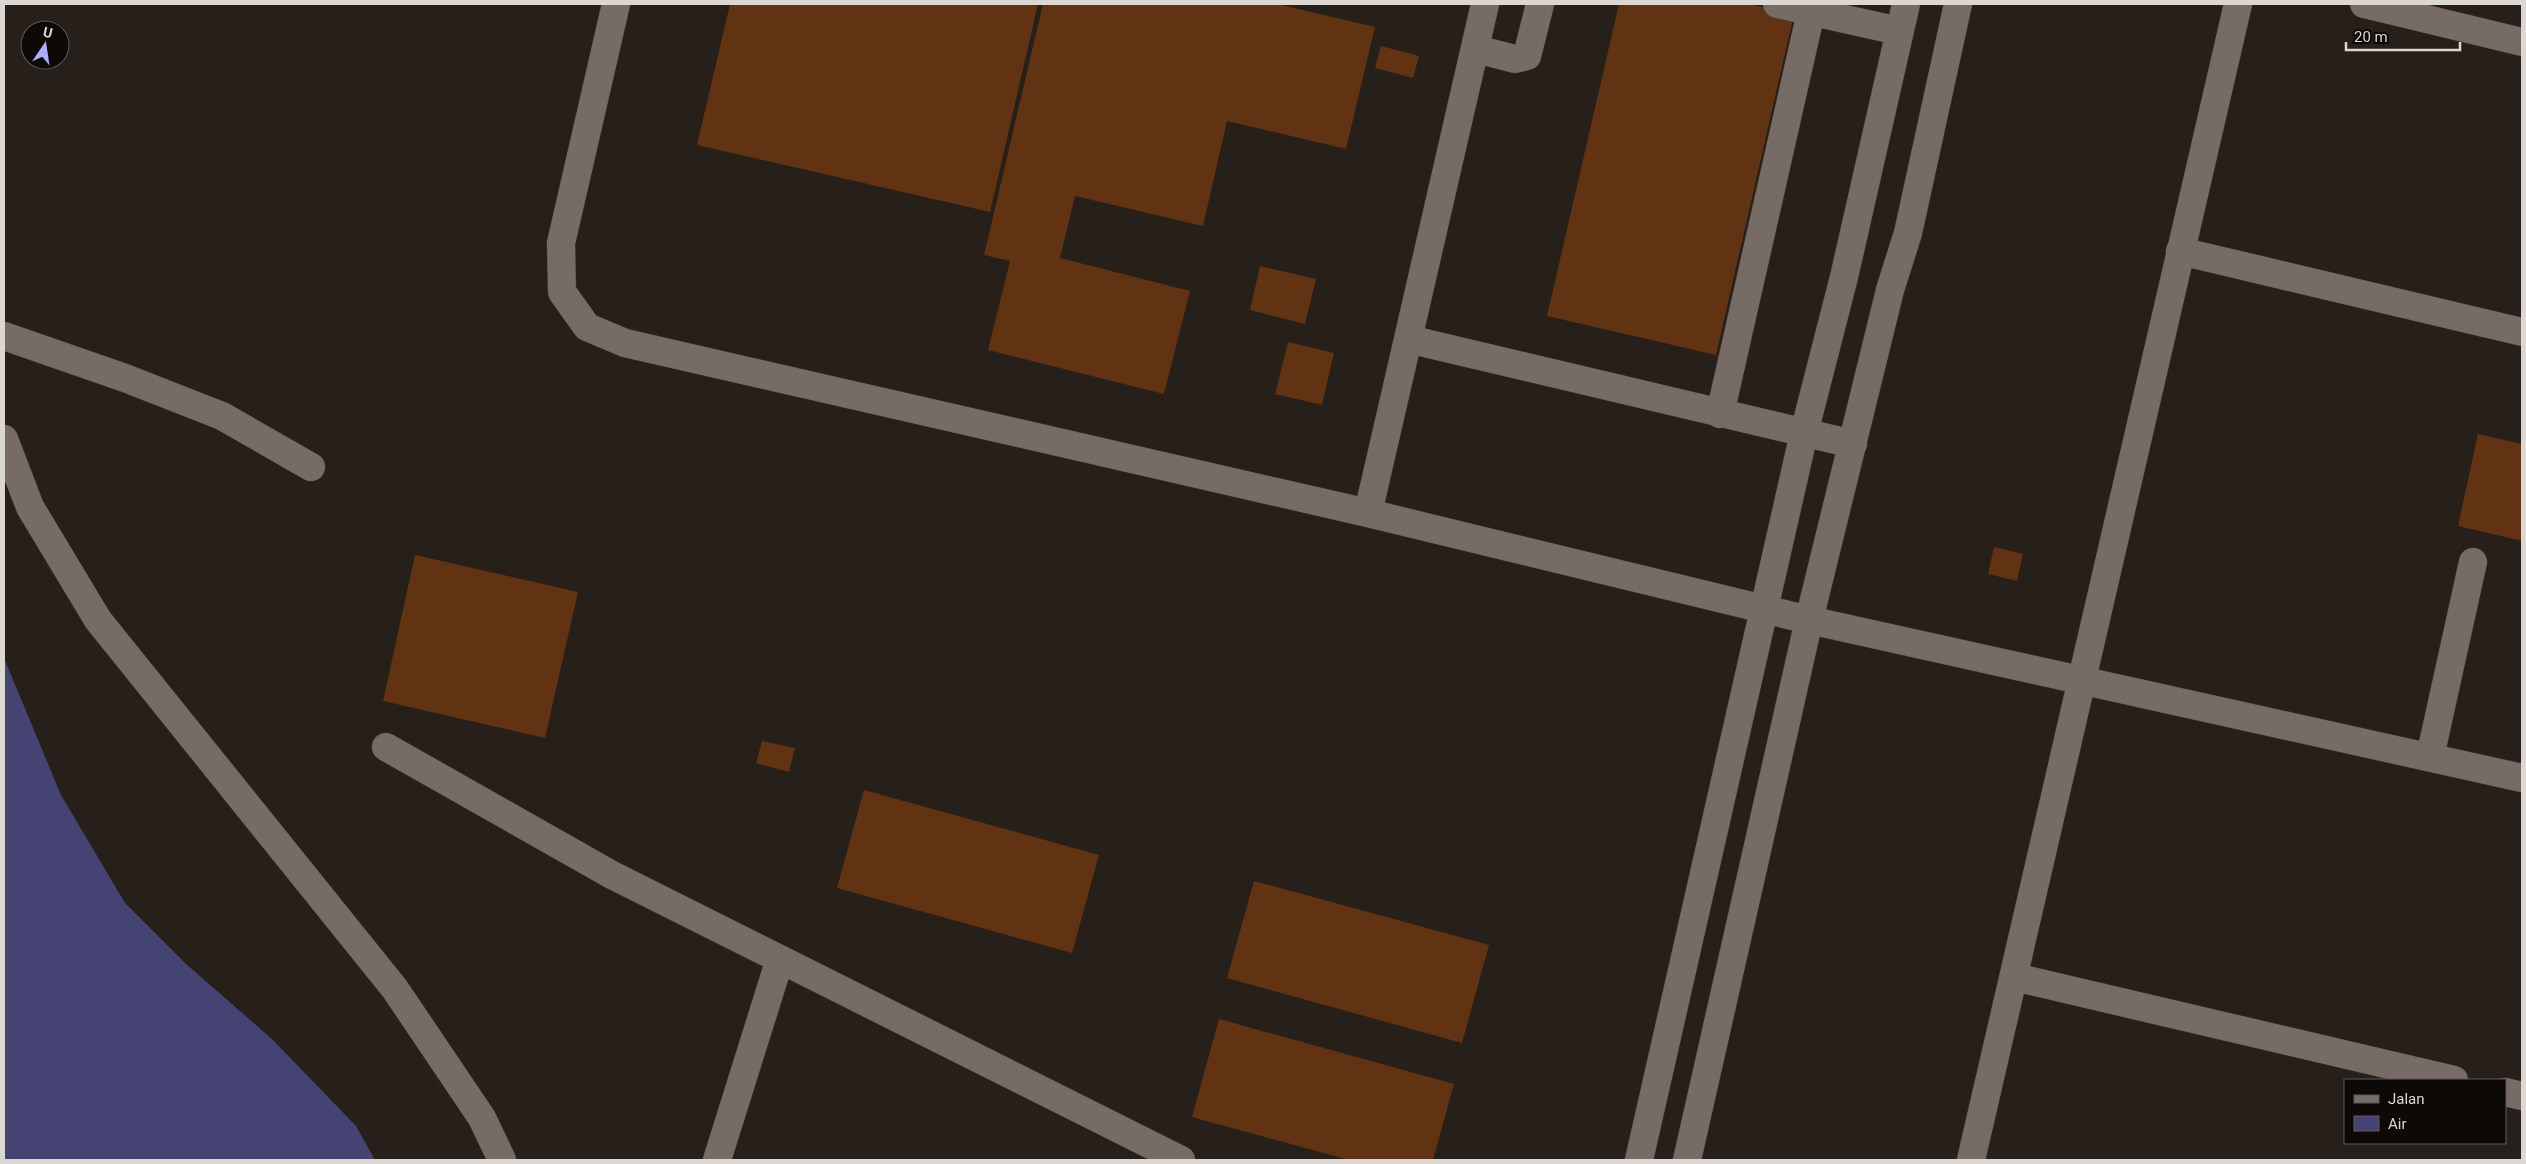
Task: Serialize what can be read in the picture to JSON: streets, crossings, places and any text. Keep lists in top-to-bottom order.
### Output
{
  "legend": ["Jalan", "Air"],
  "scale_bar": "20 m",
  "north": "top"
}
